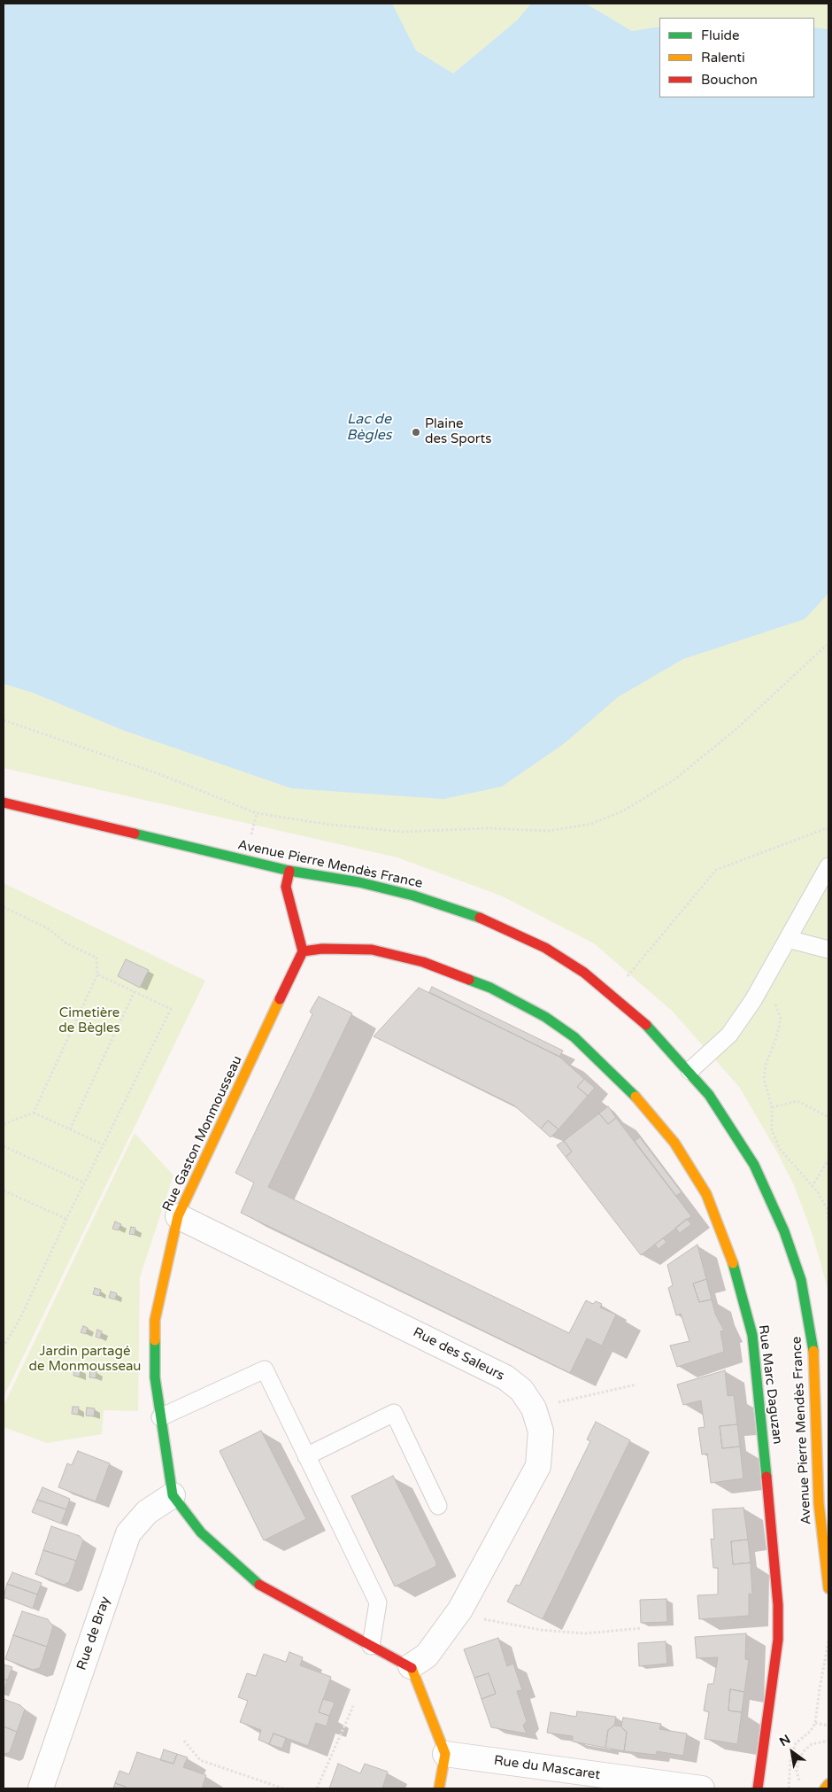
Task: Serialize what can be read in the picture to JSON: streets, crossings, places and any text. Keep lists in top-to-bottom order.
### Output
{
  "streets": {
    "street": [
      "Avenue Pierre Mendès France",
      "Rue Gaston Monmousseau",
      "Rue des Saleurs",
      "Rue Marc Daguzan",
      "Rue de Bray",
      "Rue du Mascaret"
    ]
  },
  "crossings": [
    ["Rue Gaston Monmousseau", "Rue des Saleurs"],
    ["Rue Gaston Monmousseau", "Rue Marc Daguzan"],
    ["Rue Gaston Monmousseau", "Rue de Bray"]
  ],
  "water": ["Lac de Bègles"],
  "parks": ["Cimetière de Bègles", "Jardin partagé de Monmousseau"],
  "places": ["Plaine des Sports"],
  "legend": ["Fluide", "Ralenti", "Bouchon"],
  "north": "top left"
}
